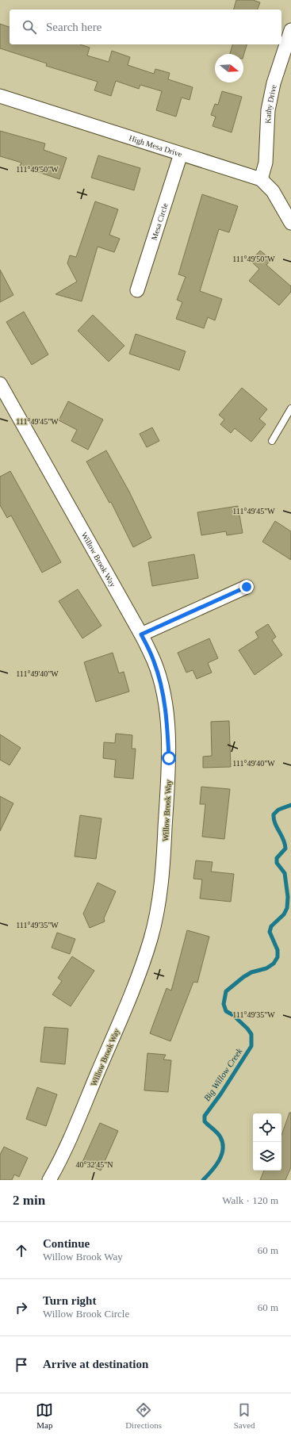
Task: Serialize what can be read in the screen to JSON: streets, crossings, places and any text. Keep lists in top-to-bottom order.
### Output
{
  "streets": {
    "street": [
      "Kathy Drive",
      "High Mesa Drive",
      "Mesa Circle",
      "Willow Brook Way"
    ]
  },
  "crossings": [
    ["Kathy Drive", "High Mesa Drive"],
    ["High Mesa Drive", "Mesa Circle"]
  ],
  "water": ["Big Willow Creek"],
  "north": "right",
  "page": {
    "search": "Search here",
    "heading": ["2 min", "Walk · 120 m"],
    "list": [
      ["Continue", "Willow Brook Way", "60 m"],
      ["Turn right", "Willow Brook Circle", "60 m"],
      "Arrive at destination"
    ],
    "nav": ["Map", "Directions", "Saved"]
  },
  "coordinates": [
    "111°49'50\"W",
    "111°49'45\"W",
    "111°49'40\"W",
    "111°49'35\"W",
    "40°32'45\"N"
  ]
}
